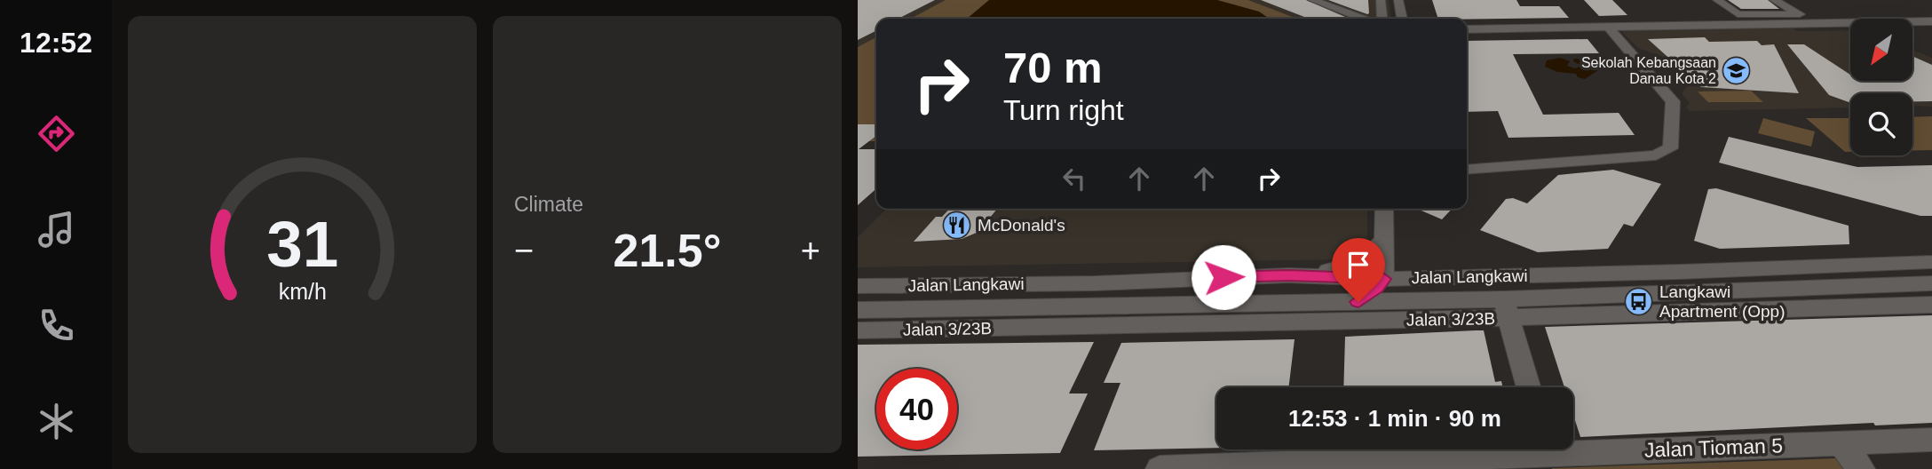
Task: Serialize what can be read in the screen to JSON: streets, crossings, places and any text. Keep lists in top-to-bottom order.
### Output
{
  "streets": {
    "street": ["Jalan Langkawi", "Jalan 3/23B", "Jalan Tioman 5"]
  },
  "crossings": [
    ["Jalan Langkawi", "Jalan 3/23B"]
  ],
  "places": {
    "school or university": ["Sekolah Kebangsaan Danau Kota 2"],
    "restaurant": ["McDonald's"],
    "bus stop": ["Langkawi Apartment (Opp)"]
  },
  "north": "bottom left",
  "page": {
    "tabs": "12:52",
    "tile": "Climate",
    "turn": ["70 m", "Turn right"],
    "heat": ["−", "21.5°", "+"],
    "limit": "40",
    "trip": "12:53 · 1 min · 90 m",
    "gauge": ["31", "km/h"]
  }
}
